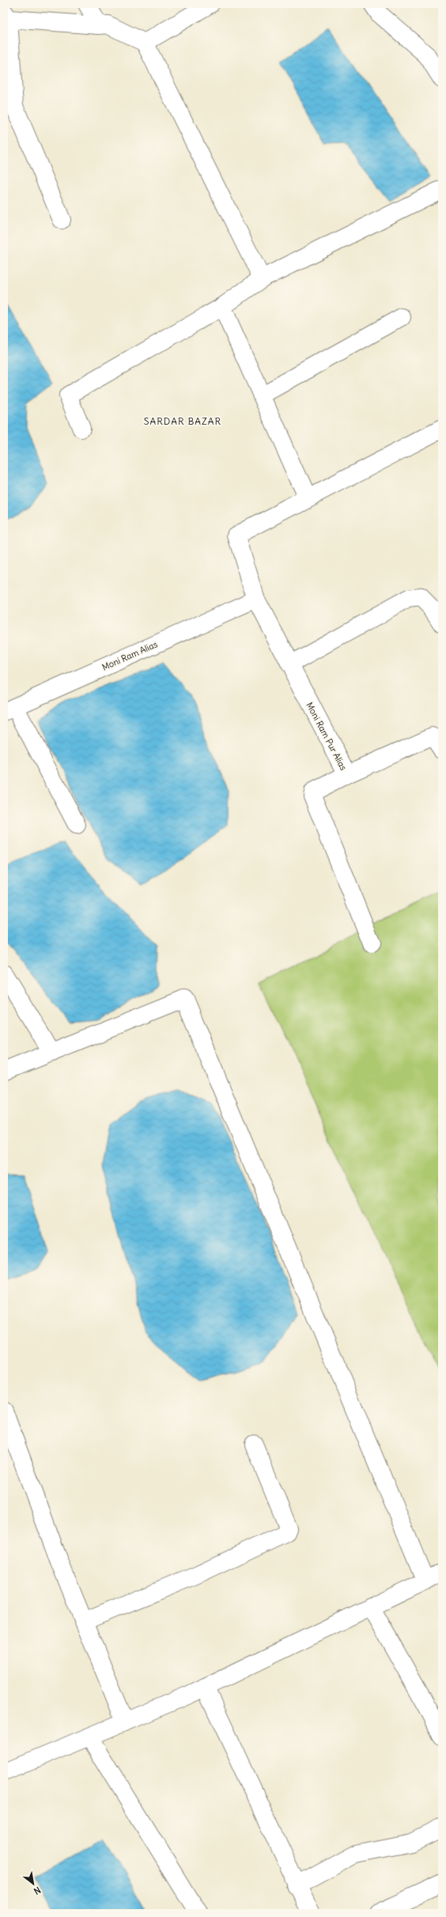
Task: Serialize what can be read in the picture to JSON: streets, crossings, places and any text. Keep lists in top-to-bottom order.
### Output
{
  "streets": {
    "street": ["Moni Ram Alias", "Moni Ram Pur Alias"]
  },
  "crossings": [
    ["Moni Ram Alias", "Moni Ram Pur Alias"]
  ],
  "districts": ["SARDAR BAZAR"],
  "north": "bottom right"
}
